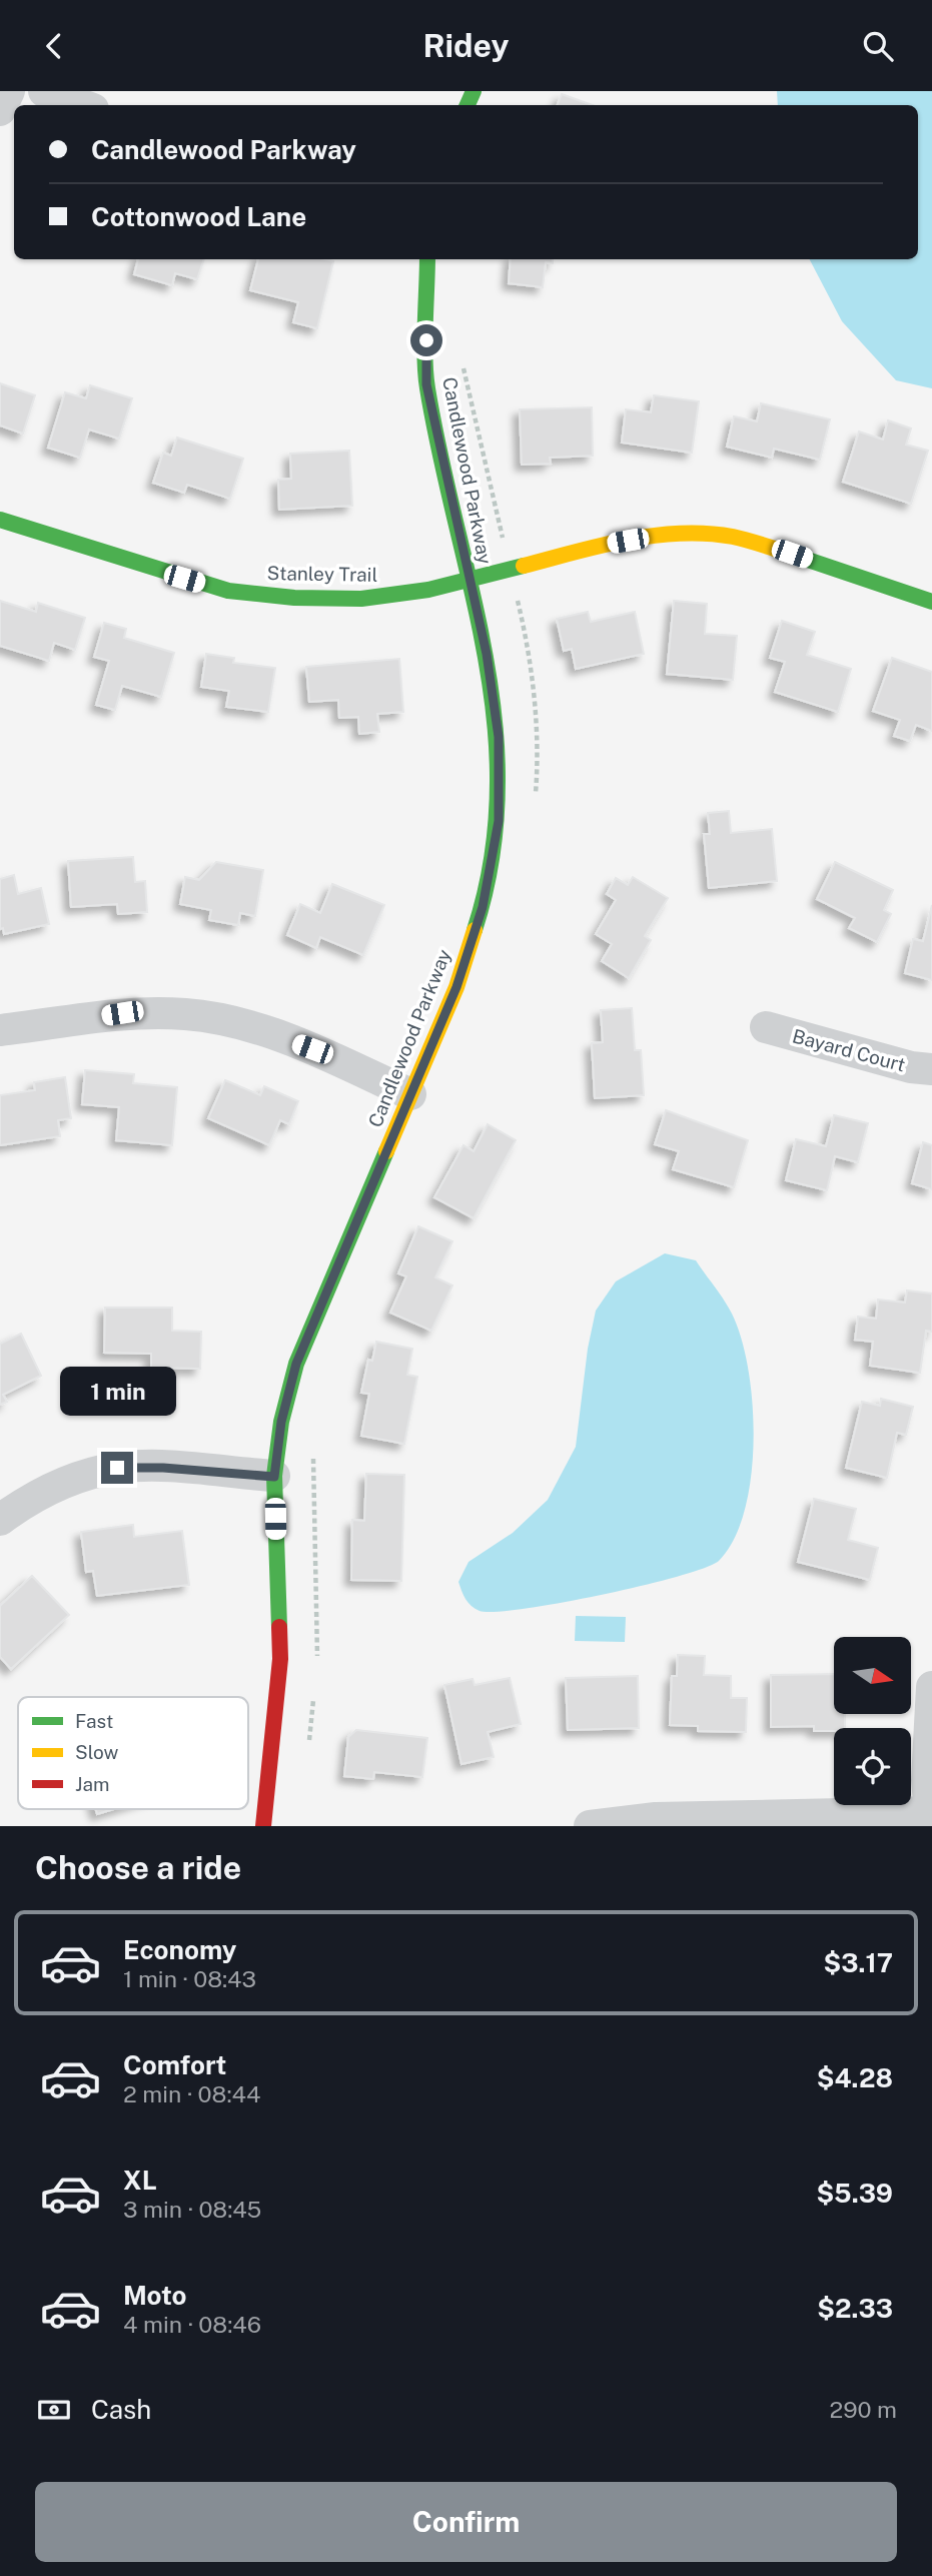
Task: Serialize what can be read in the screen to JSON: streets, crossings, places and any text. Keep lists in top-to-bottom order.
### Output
{
  "streets": {
    "street": ["Candlewood Parkway", "Stanley Trail", "Bayard Court"]
  },
  "crossings": [
    ["Candlewood Parkway", "Stanley Trail"]
  ],
  "legend": ["Fast", "Slow", "Jam"],
  "north": "right",
  "page": {
    "header": "Ridey",
    "banner": ["Candlewood Parkway", "Cottonwood Lane"],
    "bubble": "1 min",
    "heading": "Choose a ride",
    "list": [
      {
        "name": "Economy",
        "note": "1 min · 08:43",
        "value": "$3.17"
      },
      {
        "name": "Comfort",
        "note": "2 min · 08:44",
        "value": "$4.28"
      },
      {
        "name": "XL",
        "note": "3 min · 08:45",
        "value": "$5.39"
      },
      {
        "name": "Moto",
        "note": "4 min · 08:46",
        "value": "$2.33"
      }
    ],
    "pay": ["Cash", "290 m"],
    "buttons": "Confirm"
  }
}
